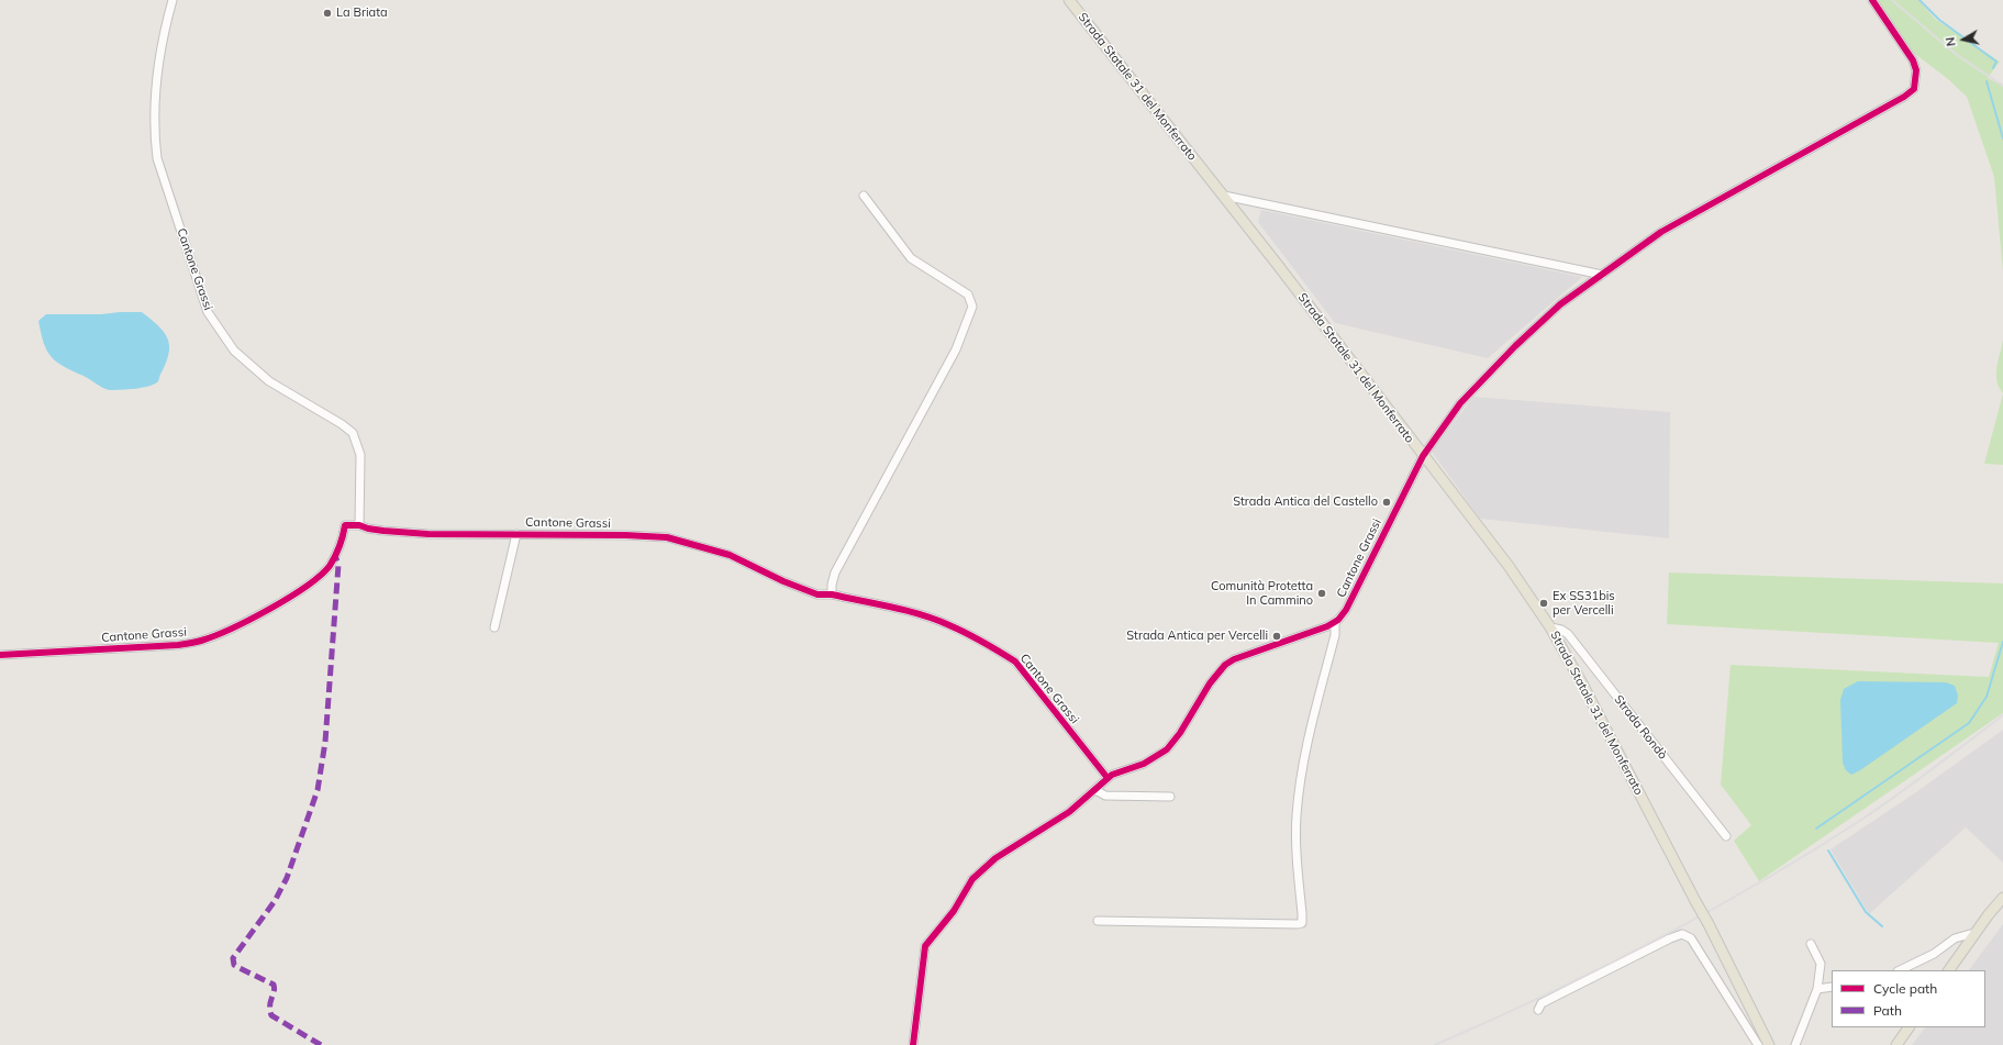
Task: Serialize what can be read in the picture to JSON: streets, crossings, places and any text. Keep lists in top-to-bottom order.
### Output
{
  "streets": {
    "main road": ["Strada Statale 31 del Monferrato"],
    "street": ["Cantone Grassi", "Strada Rondò"]
  },
  "crossings": [
    ["Strada Statale 31 del Monferrato", "Cantone Grassi"],
    ["Strada Statale 31 del Monferrato", "Strada Rondò"]
  ],
  "places": [
    "La Briata",
    "Strada Antica del Castello",
    "Comunità Protetta In Cammino",
    "Ex SS31bis per Vercelli",
    "Strada Antica per Vercelli"
  ],
  "legend": ["Cycle path", "Path"],
  "north": "left"
}
